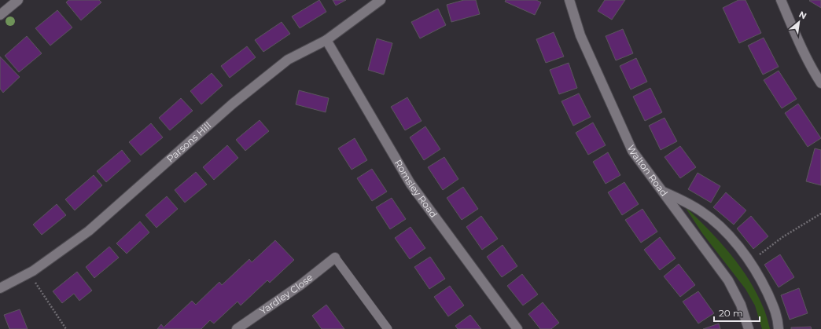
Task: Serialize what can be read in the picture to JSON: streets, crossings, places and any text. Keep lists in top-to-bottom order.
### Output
{
  "streets": {
    "street": [
      "Parsons Hill",
      "Walton Road",
      "Romsley Road",
      "Yardley Close"
    ]
  },
  "crossings": [
    ["Parsons Hill", "Romsley Road"]
  ],
  "scale_bar": "20 m",
  "north": "top right"
}
